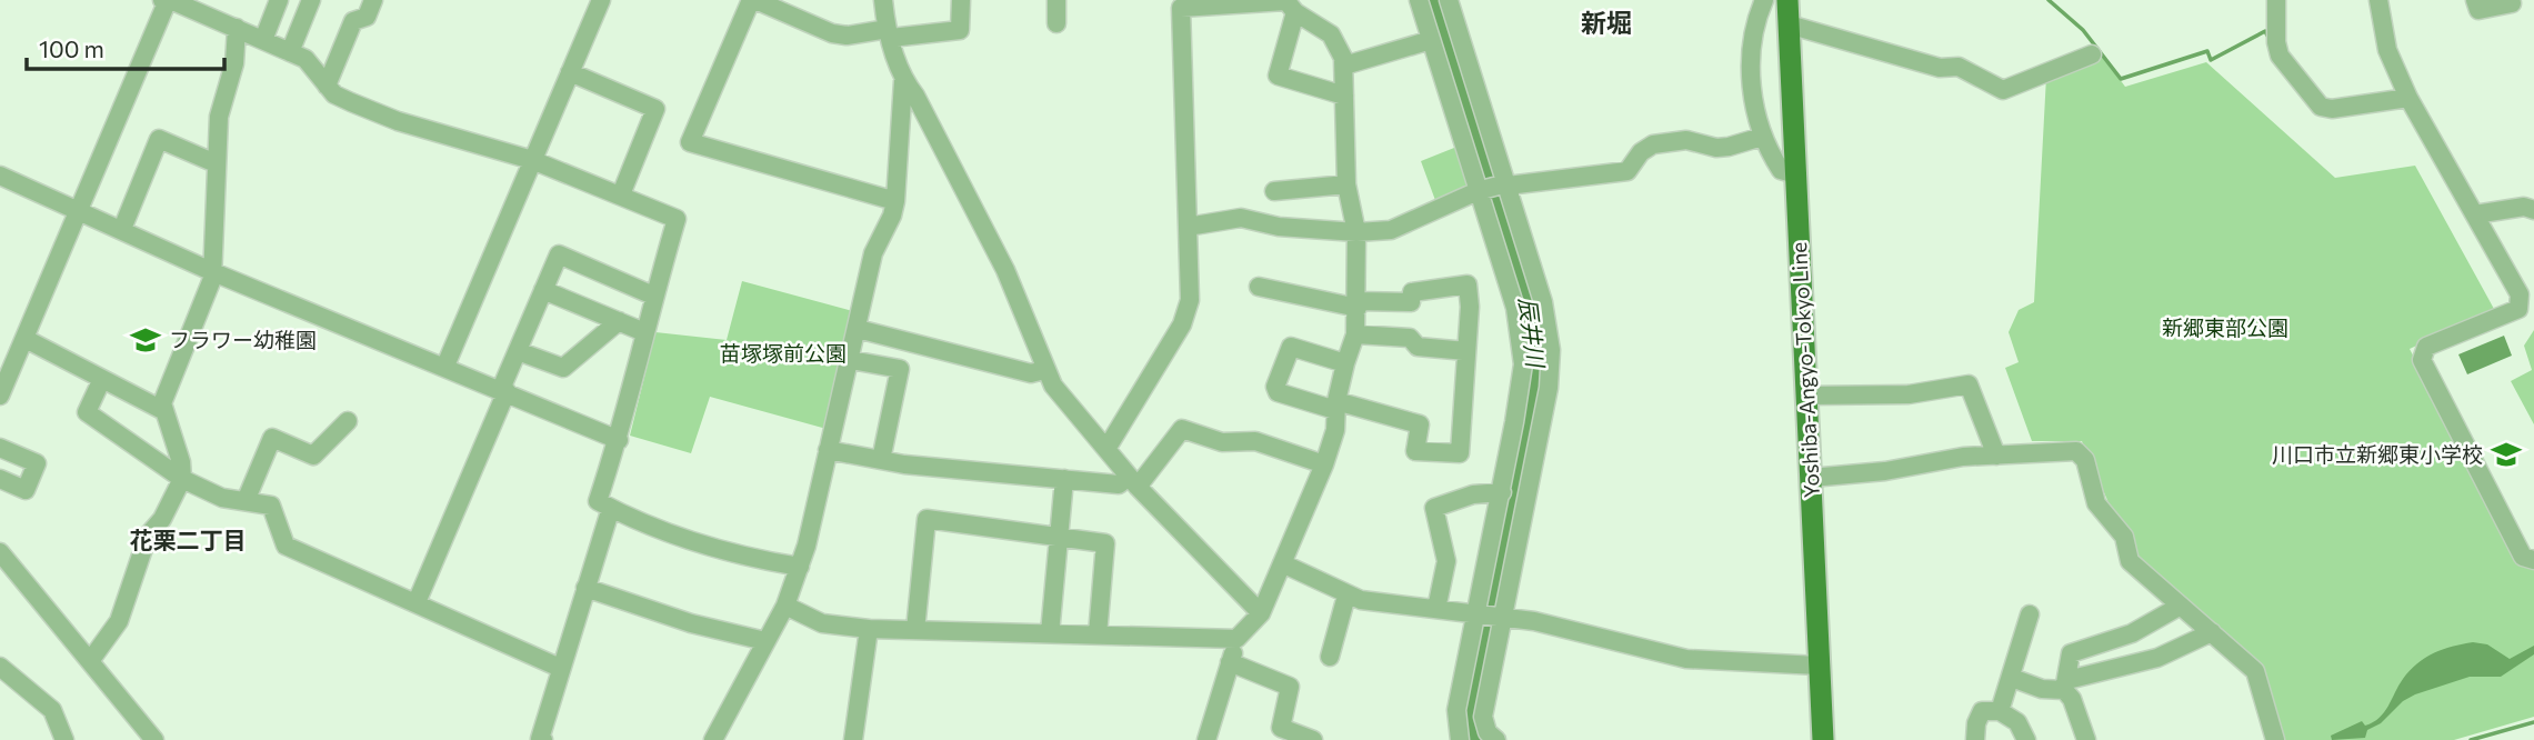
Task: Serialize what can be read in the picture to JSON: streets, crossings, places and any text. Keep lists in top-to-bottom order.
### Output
{
  "streets": {
    "main road": ["Yoshiba-Angyo-Tokyo Line"]
  },
  "districts": ["新堀", "花栗二丁目"],
  "water": ["辰井川"],
  "parks": ["新郷東部公園", "苗塚塚前公園"],
  "places": {
    "school or university": ["フラワー幼稚園", "川口市立新郷東小学校"]
  },
  "scale_bar": "100 m"
}
